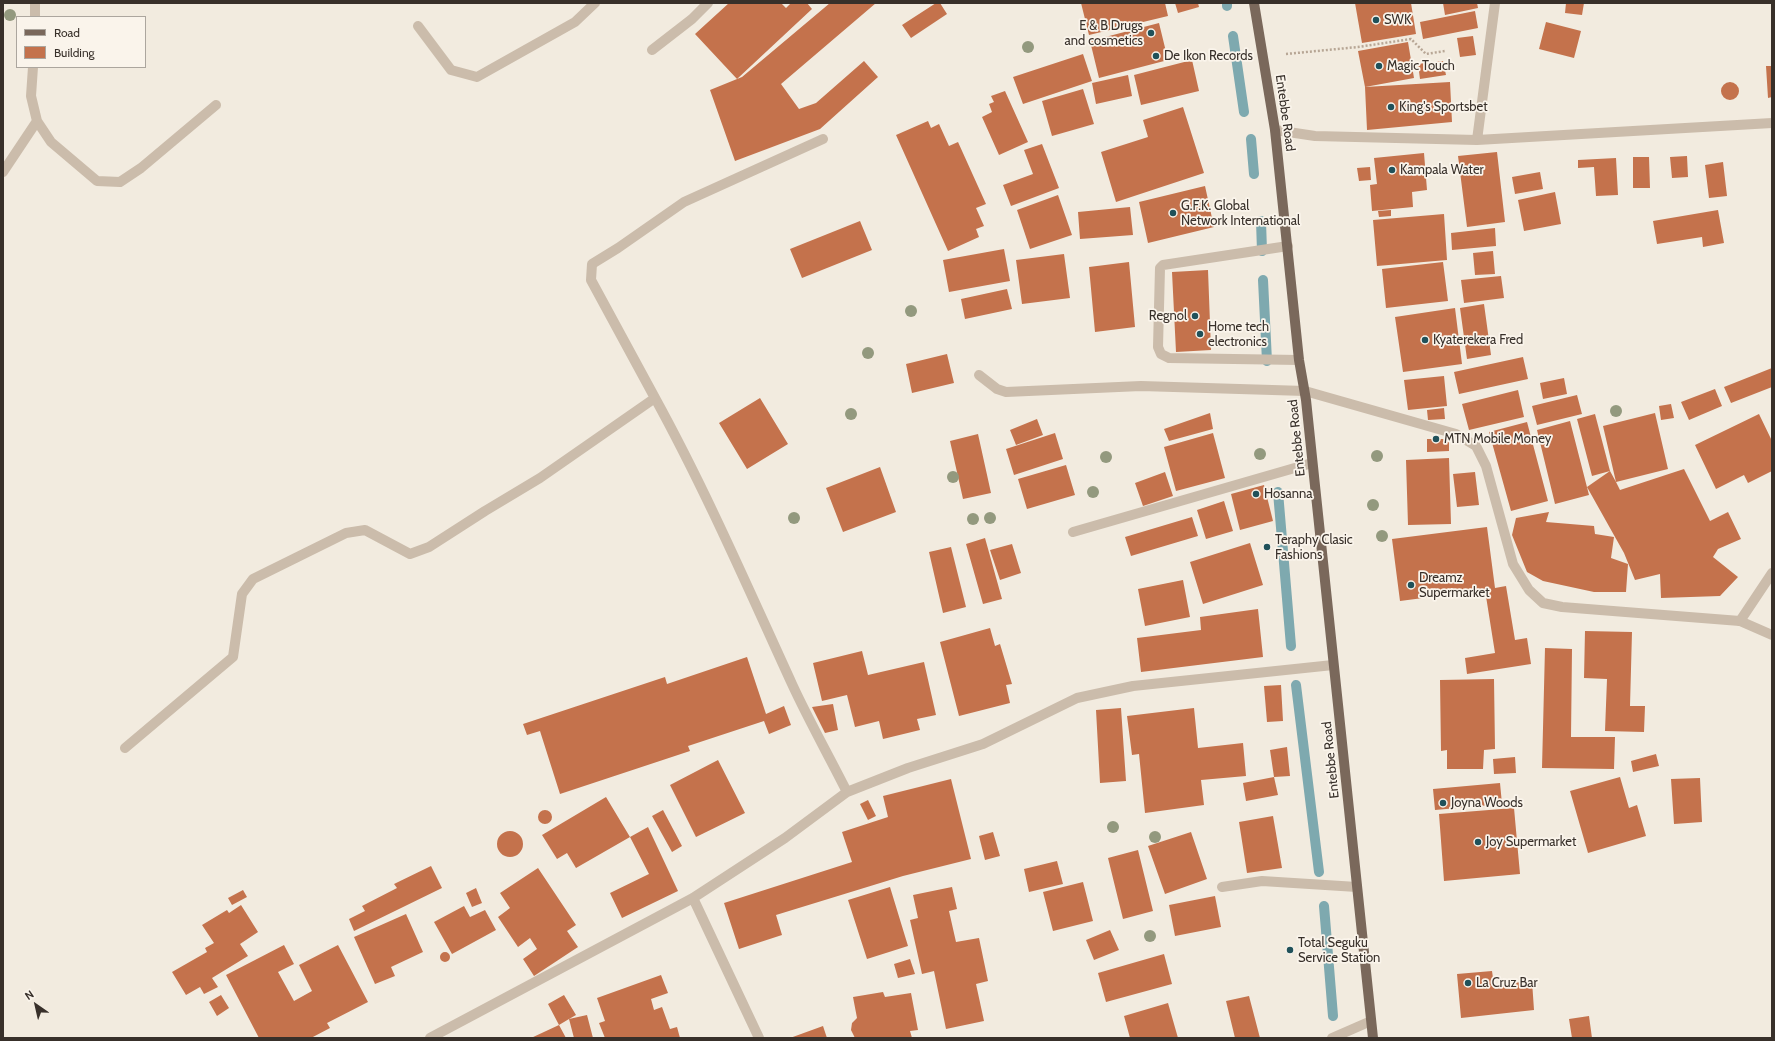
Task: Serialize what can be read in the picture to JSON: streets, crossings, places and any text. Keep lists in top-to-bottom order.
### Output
{
  "streets": {
    "main road": ["Entebbe Road"]
  },
  "places": [
    "SWK",
    "E & B Drugs and cosmetics",
    "De Ikon Records",
    "Magic Touch",
    "King's Sportsbet",
    "Kampala Water",
    "G.F.K. Global Network International",
    "Regnol",
    "Home tech electronics",
    "Kyaterekera Fred",
    "MTN Mobile Money",
    "Hosanna",
    "Teraphy Clasic Fashions",
    "Dreamz Supermarket",
    "Joyna Woods",
    "Joy Supermarket",
    "Total Seguku Service Station",
    "La Cruz Bar"
  ],
  "legend": ["Road", "Building"],
  "north": "top left"
}
